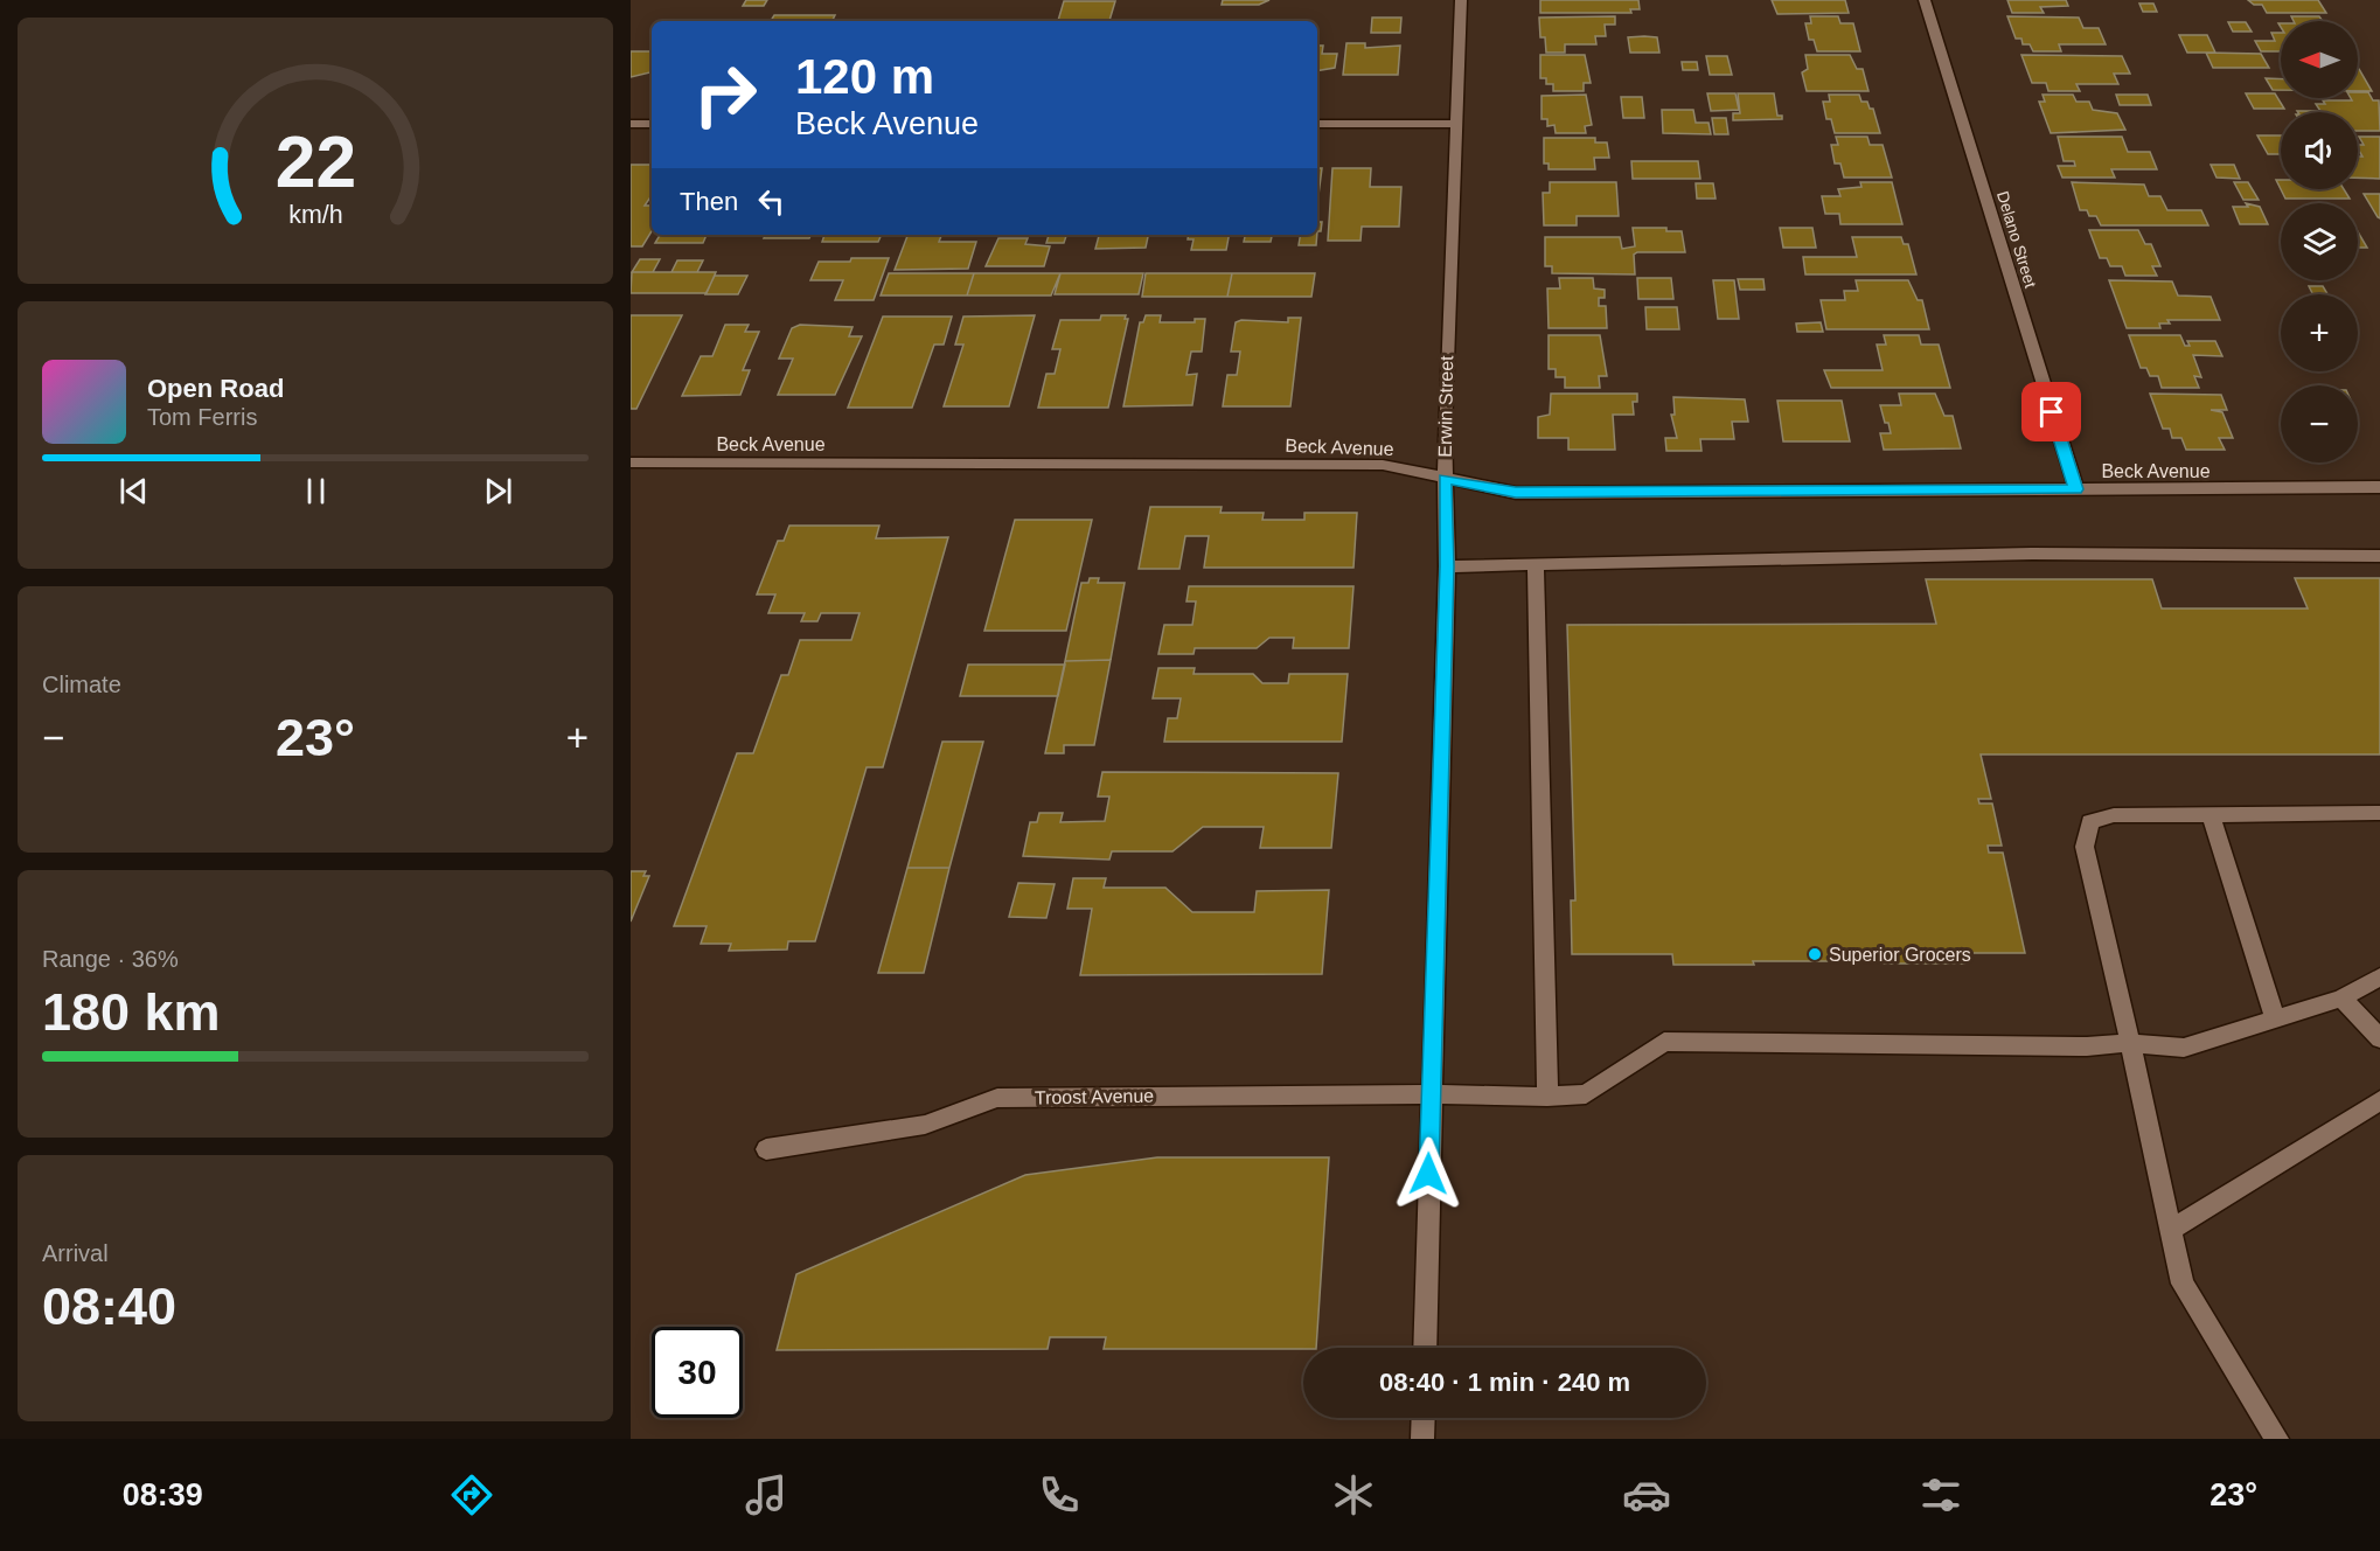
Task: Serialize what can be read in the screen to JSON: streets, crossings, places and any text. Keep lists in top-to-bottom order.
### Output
{
  "streets": {
    "street": [
      "Delano Street",
      "Erwin Street",
      "Beck Avenue",
      "Troost Avenue"
    ]
  },
  "crossings": [
    ["Delano Street", "Beck Avenue"],
    ["Erwin Street", "Beck Avenue"],
    ["Erwin Street", "Troost Avenue"]
  ],
  "places": ["Superior Grocers"],
  "north": "left",
  "page": {
    "map_buttons": ["+", "−"],
    "turn": ["120 m", "Beck Avenue"],
    "then": "Then",
    "song": ["Open Road", "Tom Ferris"],
    "tile": [
      "Climate",
      ["Range · 36%", "180 km"],
      ["Arrival", "08:40"]
    ],
    "heat": ["−", "23°", "+"],
    "limit": "30",
    "trip": "08:40 · 1 min · 240 m",
    "tabs": ["08:39", "23°"],
    "gauge": ["22", "km/h"]
  }
}
